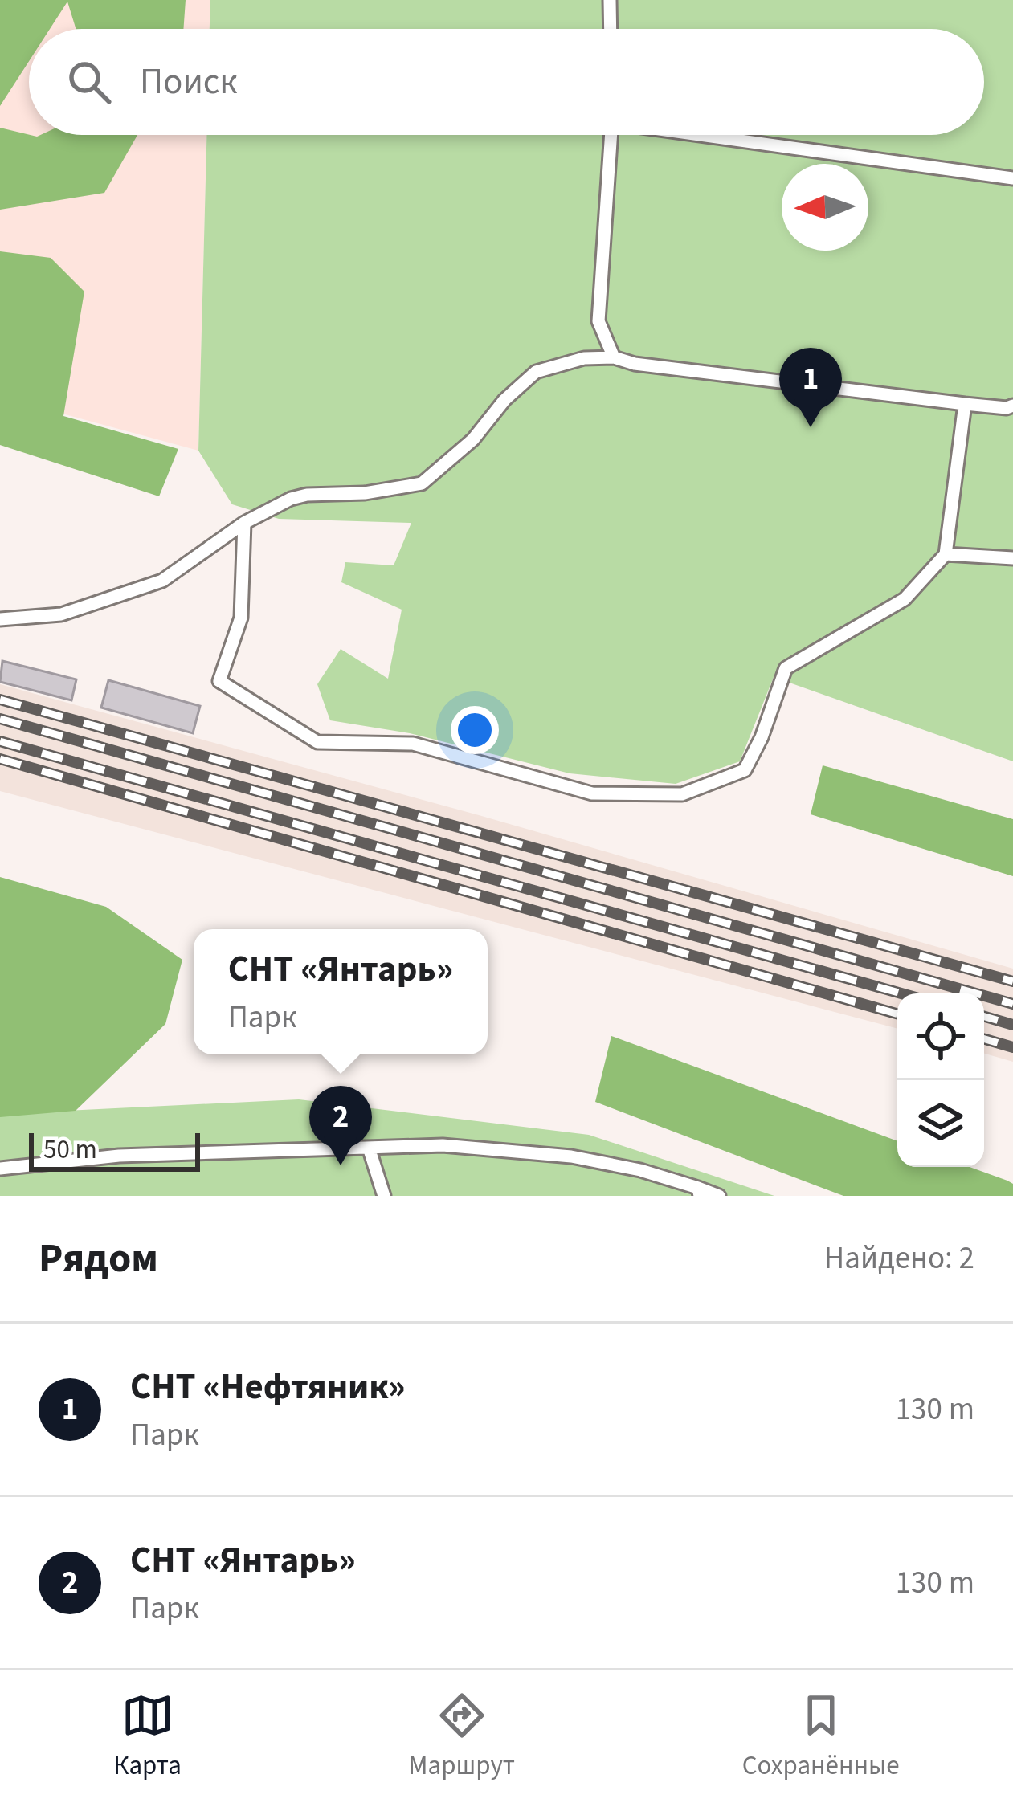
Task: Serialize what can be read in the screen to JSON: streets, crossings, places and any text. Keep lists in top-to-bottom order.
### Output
{
  "scale_bar": "50 m",
  "north": "left",
  "page": {
    "search": "Поиск",
    "pins": ["1", "2"],
    "popup": ["СНТ «Янтарь»", "Парк"],
    "scale": "50 m",
    "heading": ["Рядом", "Найдено: 2"],
    "list": [
      {
        "mark": "1",
        "name": "СНТ «Нефтяник»",
        "note": "Парк",
        "value": "130 m"
      },
      {
        "mark": "2",
        "name": "СНТ «Янтарь»",
        "note": "Парк",
        "value": "130 m"
      }
    ],
    "nav": ["Карта", "Маршрут", "Сохранённые"]
  }
}
